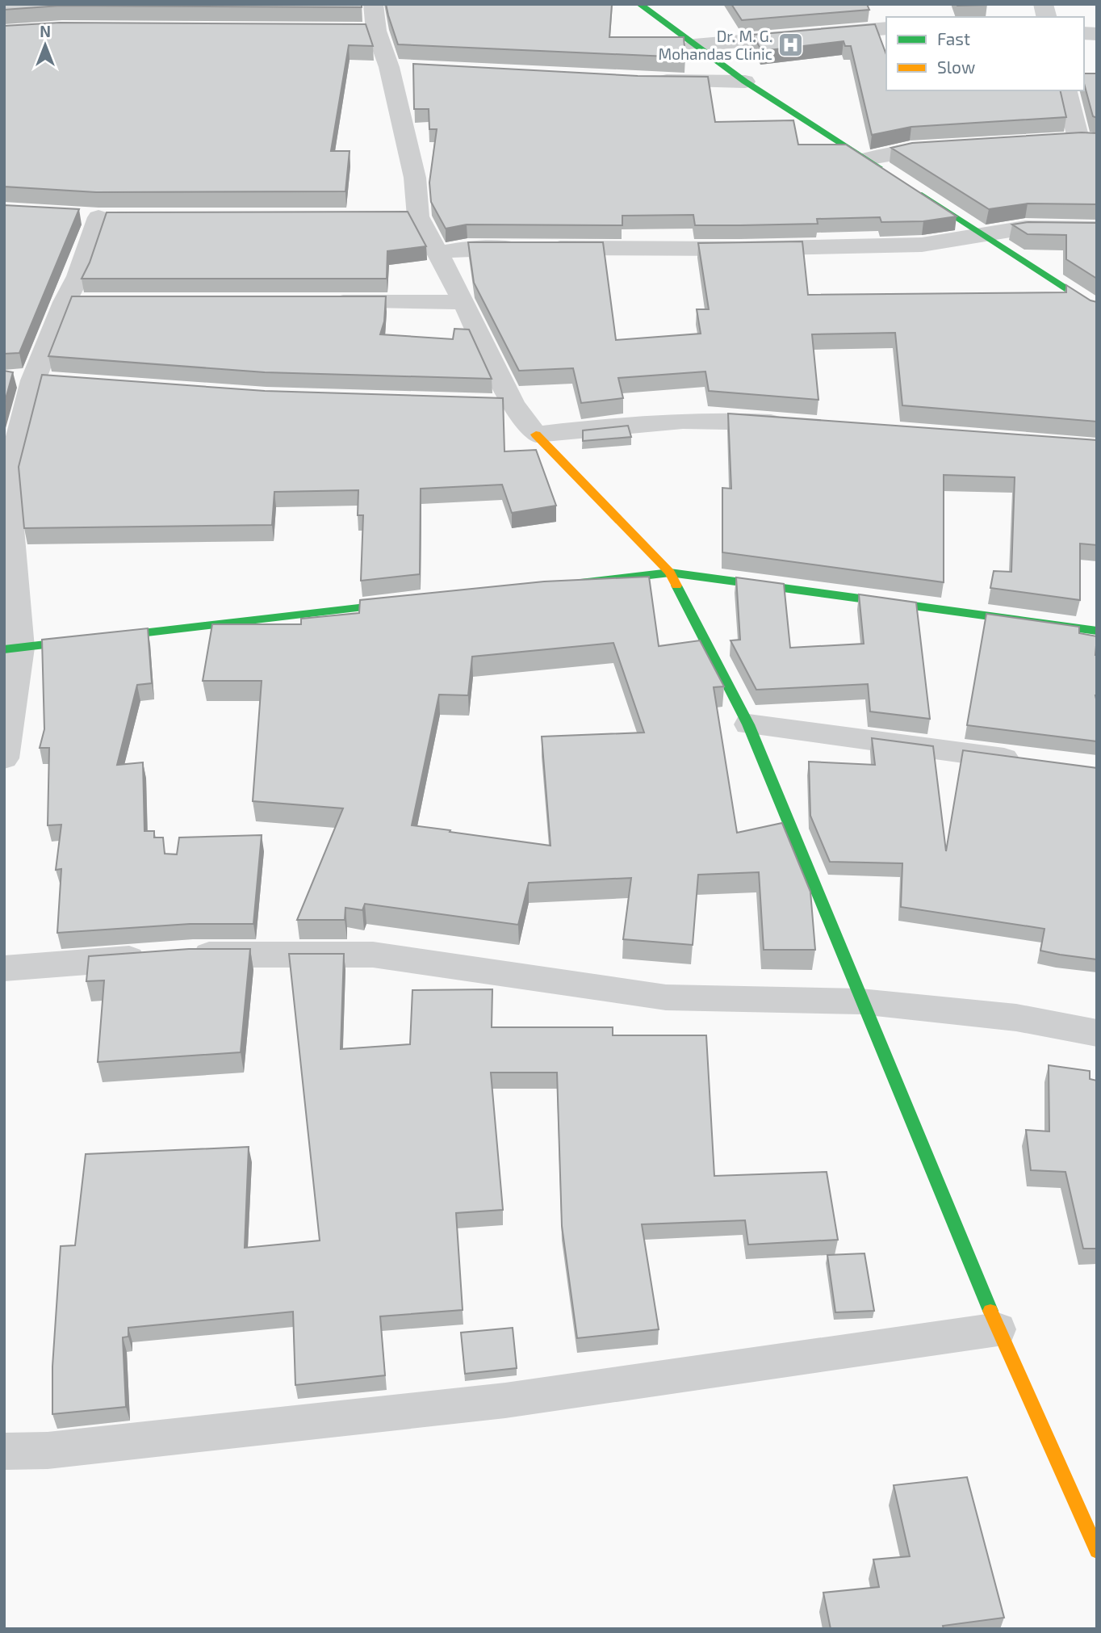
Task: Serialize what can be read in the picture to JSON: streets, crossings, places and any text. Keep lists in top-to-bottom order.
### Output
{
  "places": {
    "hospital": ["Dr. M. G. Mohandas Clinic"]
  },
  "legend": ["Fast", "Slow"],
  "north": "top"
}
